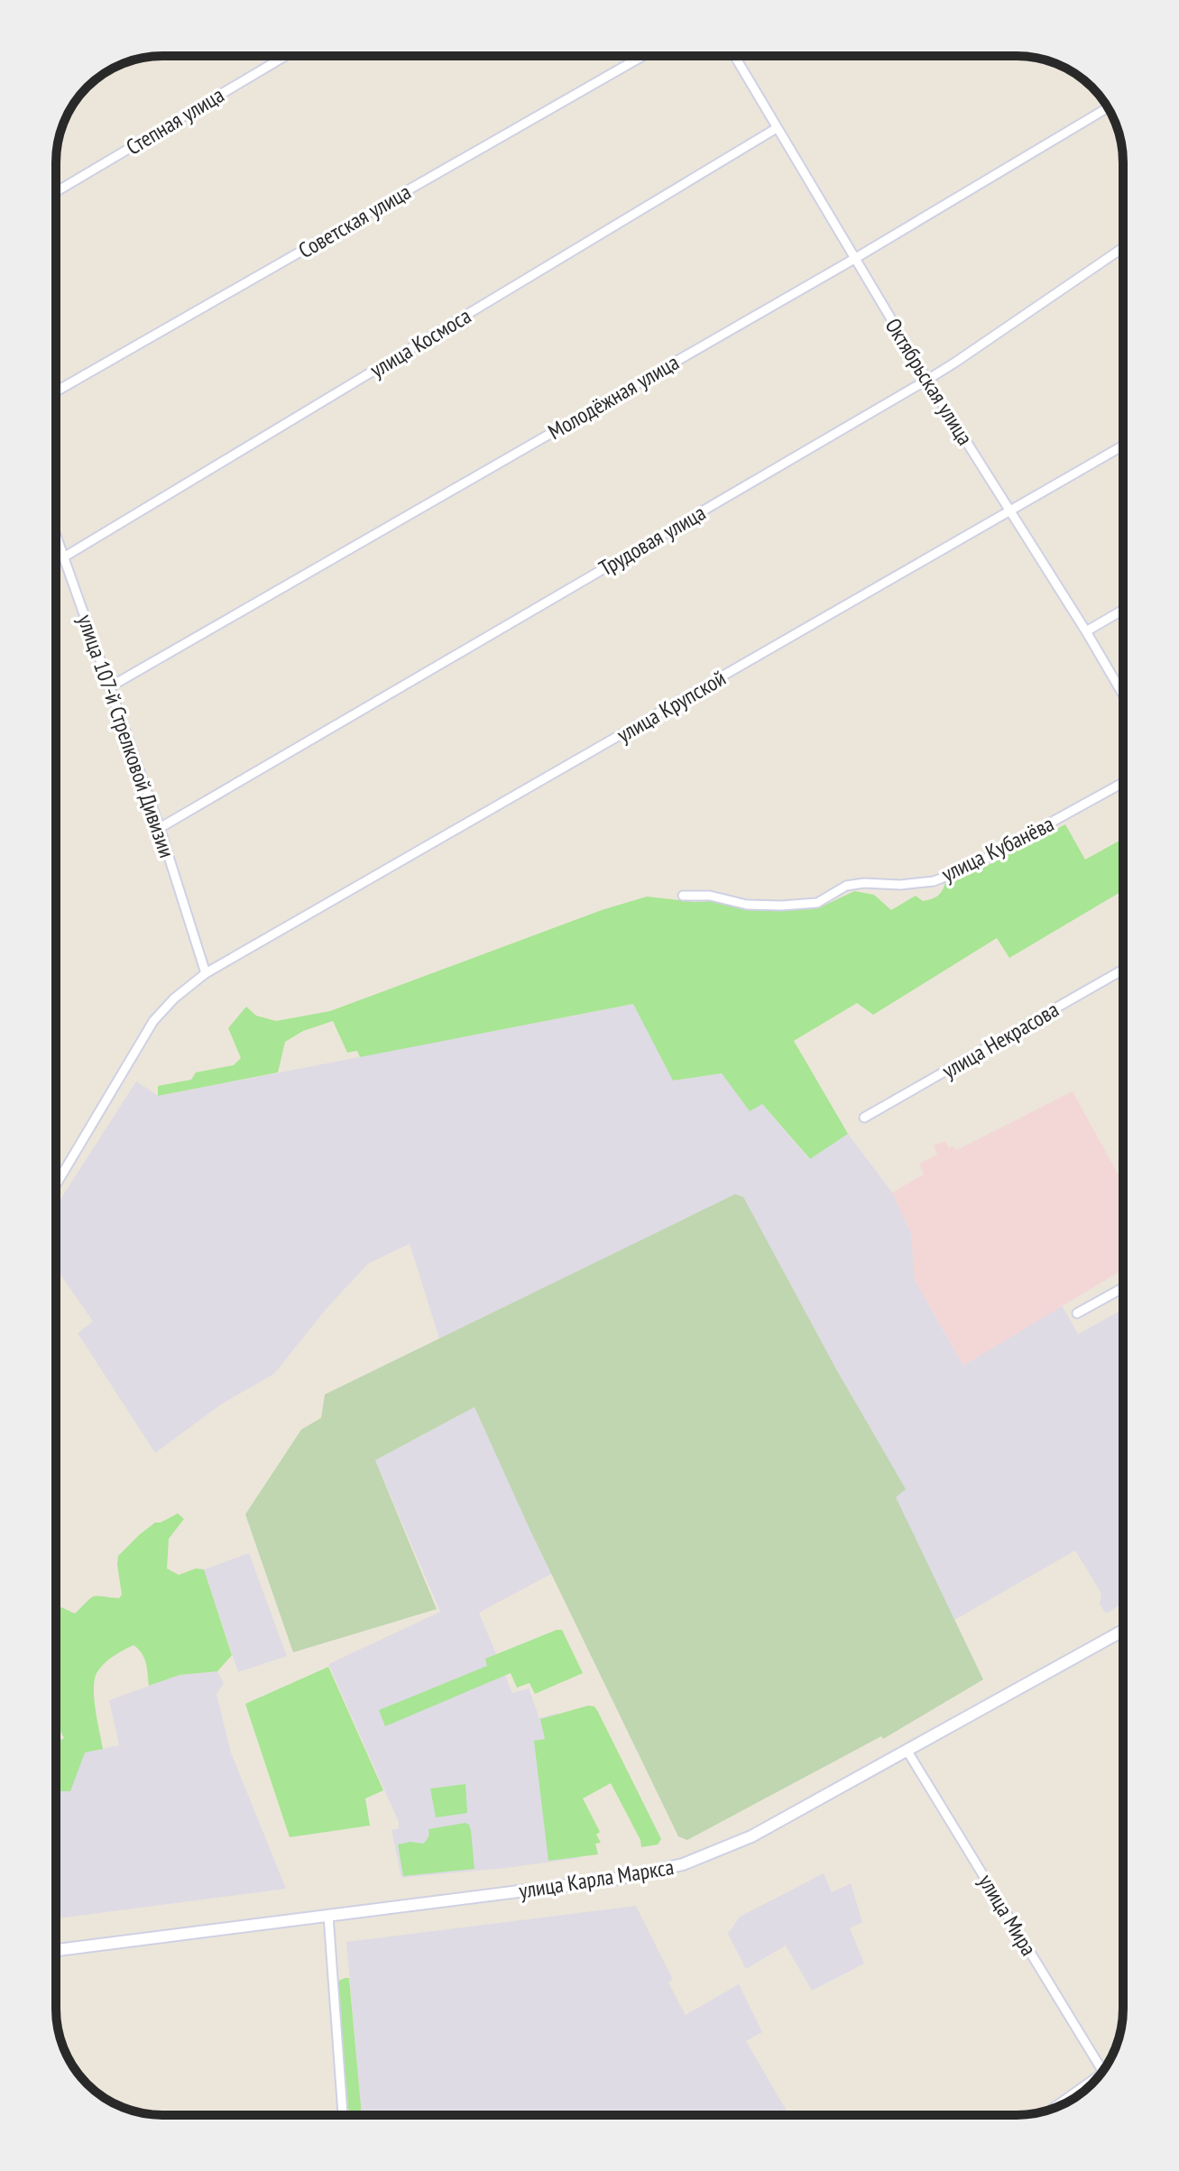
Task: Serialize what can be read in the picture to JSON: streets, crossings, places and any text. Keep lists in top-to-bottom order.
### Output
{
  "streets": {
    "main road": ["улица Карла Маркса"],
    "street": [
      "Степная улица",
      "Советская улица",
      "улица Космоса",
      "Октябрьская улица",
      "Молодёжная улица",
      "Трудовая улица",
      "улица Крупской",
      "улица 107-й Стрелковой Дивизии",
      "улица Кубанёва",
      "улица Некрасова",
      "улица Мира"
    ]
  },
  "crossings": [
    ["улица Космоса", "Октябрьская улица"],
    ["улица Космоса", "улица 107-й Стрелковой Дивизии"],
    ["Октябрьская улица", "Молодёжная улица"],
    ["Октябрьская улица", "Трудовая улица"],
    ["Октябрьская улица", "улица Крупской"],
    ["Молодёжная улица", "улица 107-й Стрелковой Дивизии"],
    ["Трудовая улица", "улица 107-й Стрелковой Дивизии"],
    ["улица Крупской", "улица 107-й Стрелковой Дивизии"],
    ["улица Карла Маркса", "улица Мира"]
  ]
}
